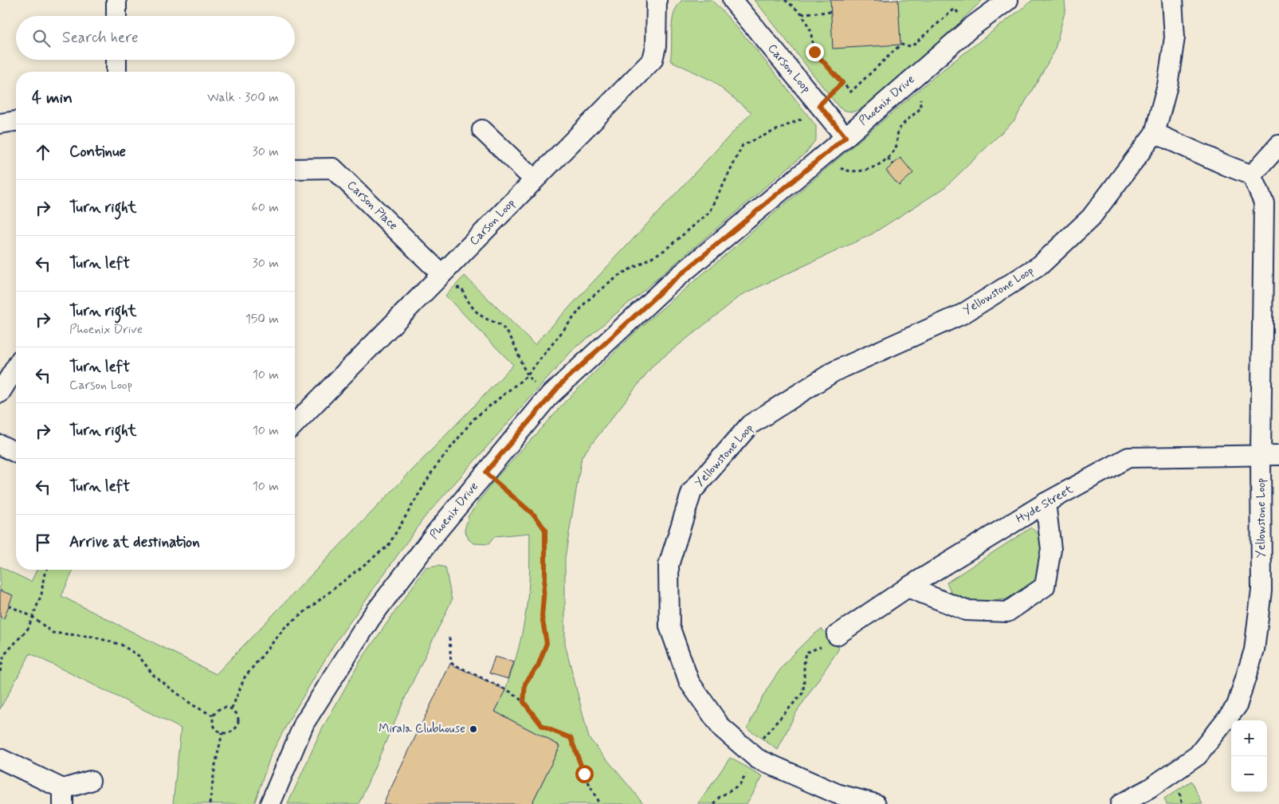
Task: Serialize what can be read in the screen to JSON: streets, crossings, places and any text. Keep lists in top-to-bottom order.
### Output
{
  "streets": {
    "street": [
      "Carson Loop",
      "Phoenix Drive",
      "Carson Place",
      "Yellowstone Loop",
      "Hyde Street"
    ]
  },
  "crossings": [
    ["Carson Loop", "Phoenix Drive"],
    ["Carson Loop", "Carson Place"],
    ["Yellowstone Loop", "Hyde Street"]
  ],
  "places": ["Mirala Clubhouse"],
  "page": {
    "search": "Search here",
    "heading": ["4 min", "Walk · 300 m"],
    "list": [
      ["Continue", "30 m"],
      ["Turn right", "60 m"],
      ["Turn left", "30 m"],
      ["Turn right", "Phoenix Drive", "150 m"],
      ["Turn left", "Carson Loop", "10 m"],
      ["Turn right", "10 m"],
      ["Turn left", "10 m"],
      "Arrive at destination"
    ],
    "map_buttons": ["+", "−"]
  }
}
